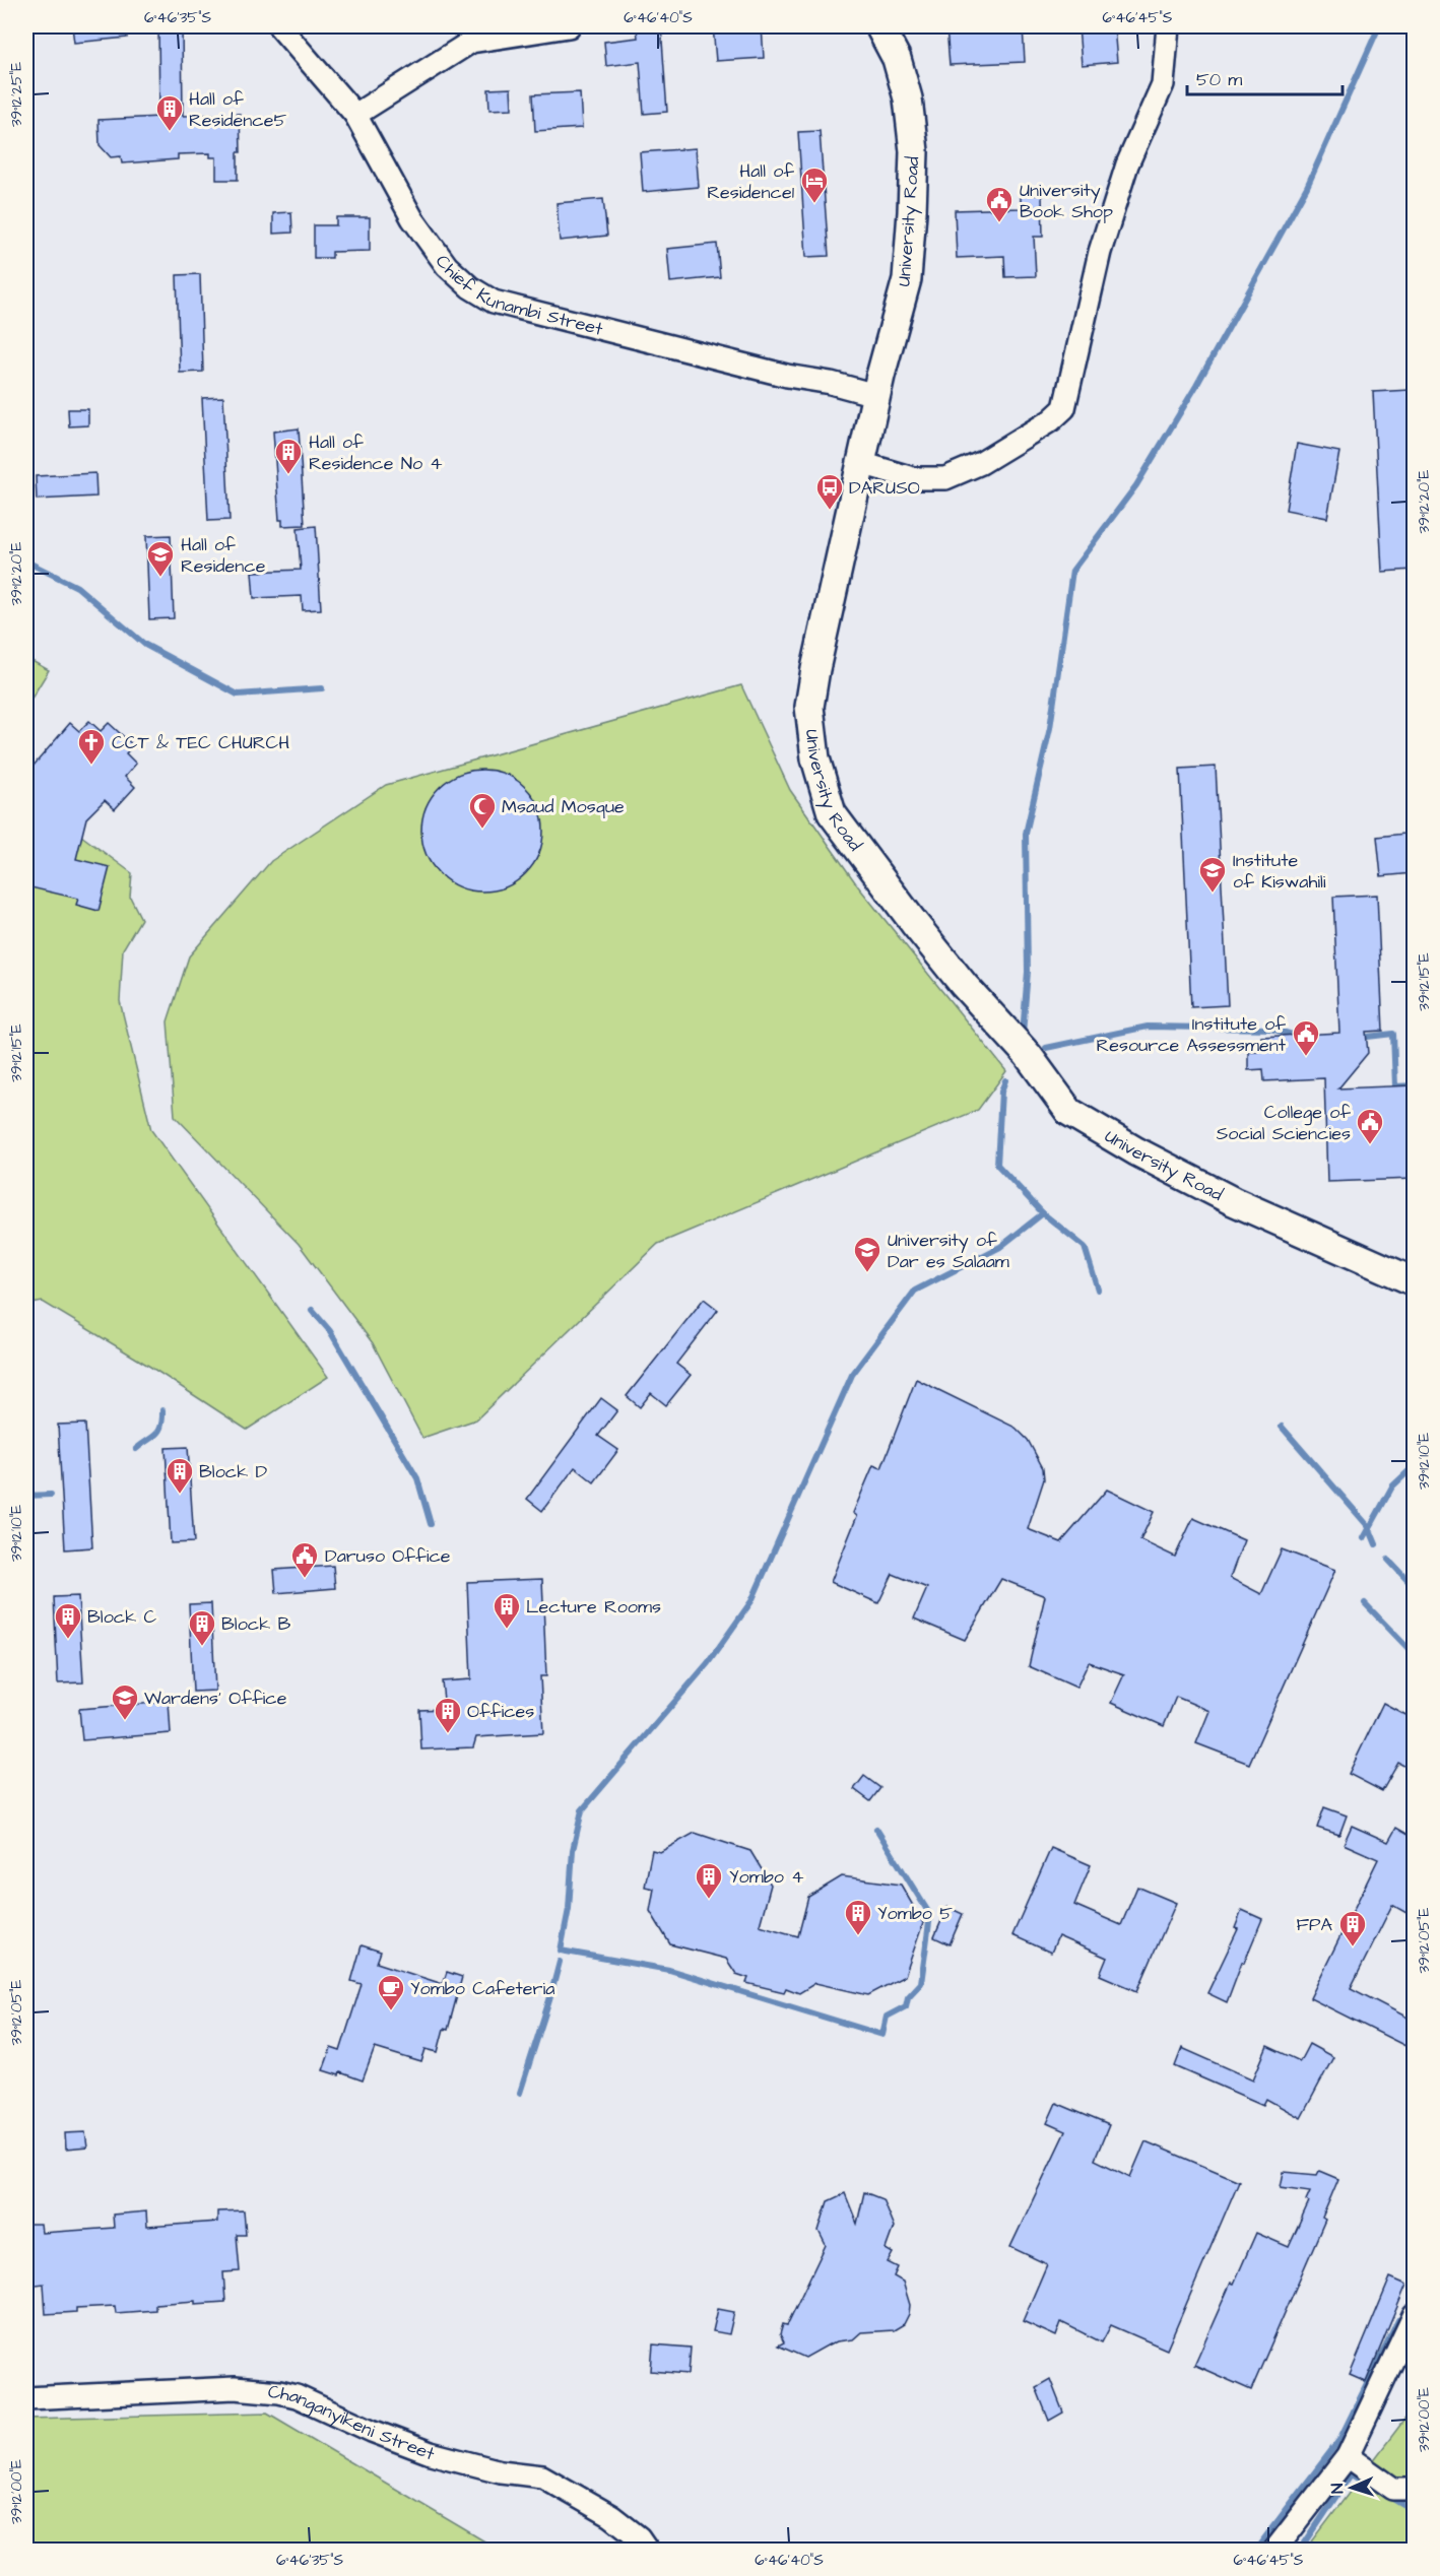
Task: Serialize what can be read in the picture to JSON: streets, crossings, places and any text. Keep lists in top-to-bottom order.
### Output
{
  "streets": {
    "street": ["University Road", "Chief Kunambi Street", "Changanyikeni Street"]
  },
  "crossings": [
    ["University Road", "Chief Kunambi Street"]
  ],
  "places": {
    "building": [
      "Hall of Residence5",
      "Hall of Residence No 4",
      "Block D",
      "Lecture Rooms",
      "Block C",
      "Block B",
      "Offices",
      "Yombo 4",
      "Yombo 5",
      "FPA"
    ],
    "hotel": ["Hall of Residence1"],
    "public building": [
      "University Book Shop",
      "Institute of Resource Assessment",
      "College of Social Sciencies",
      "Daruso Office"
    ],
    "bus stop": ["DARUSO"],
    "school or university": [
      "Hall of Residence",
      "Institute of Kiswahili",
      "University of Dar es Salaam",
      "Wardens' Office"
    ],
    "church": ["CCT & TEC CHURCH"],
    "mosque": ["Msaud Mosque"],
    "cafe": ["Yombo Cafeteria"]
  },
  "scale_bar": "50 m",
  "north": "left",
  "coordinates": [
    "6°46'35\"S",
    "6°46'40\"S",
    "6°46'45\"S",
    "39°12'25\"E",
    "39°12'20\"E",
    "39°12'15\"E",
    "39°12'10\"E",
    "39°12'05\"E",
    "39°12'00\"E"
  ]
}
